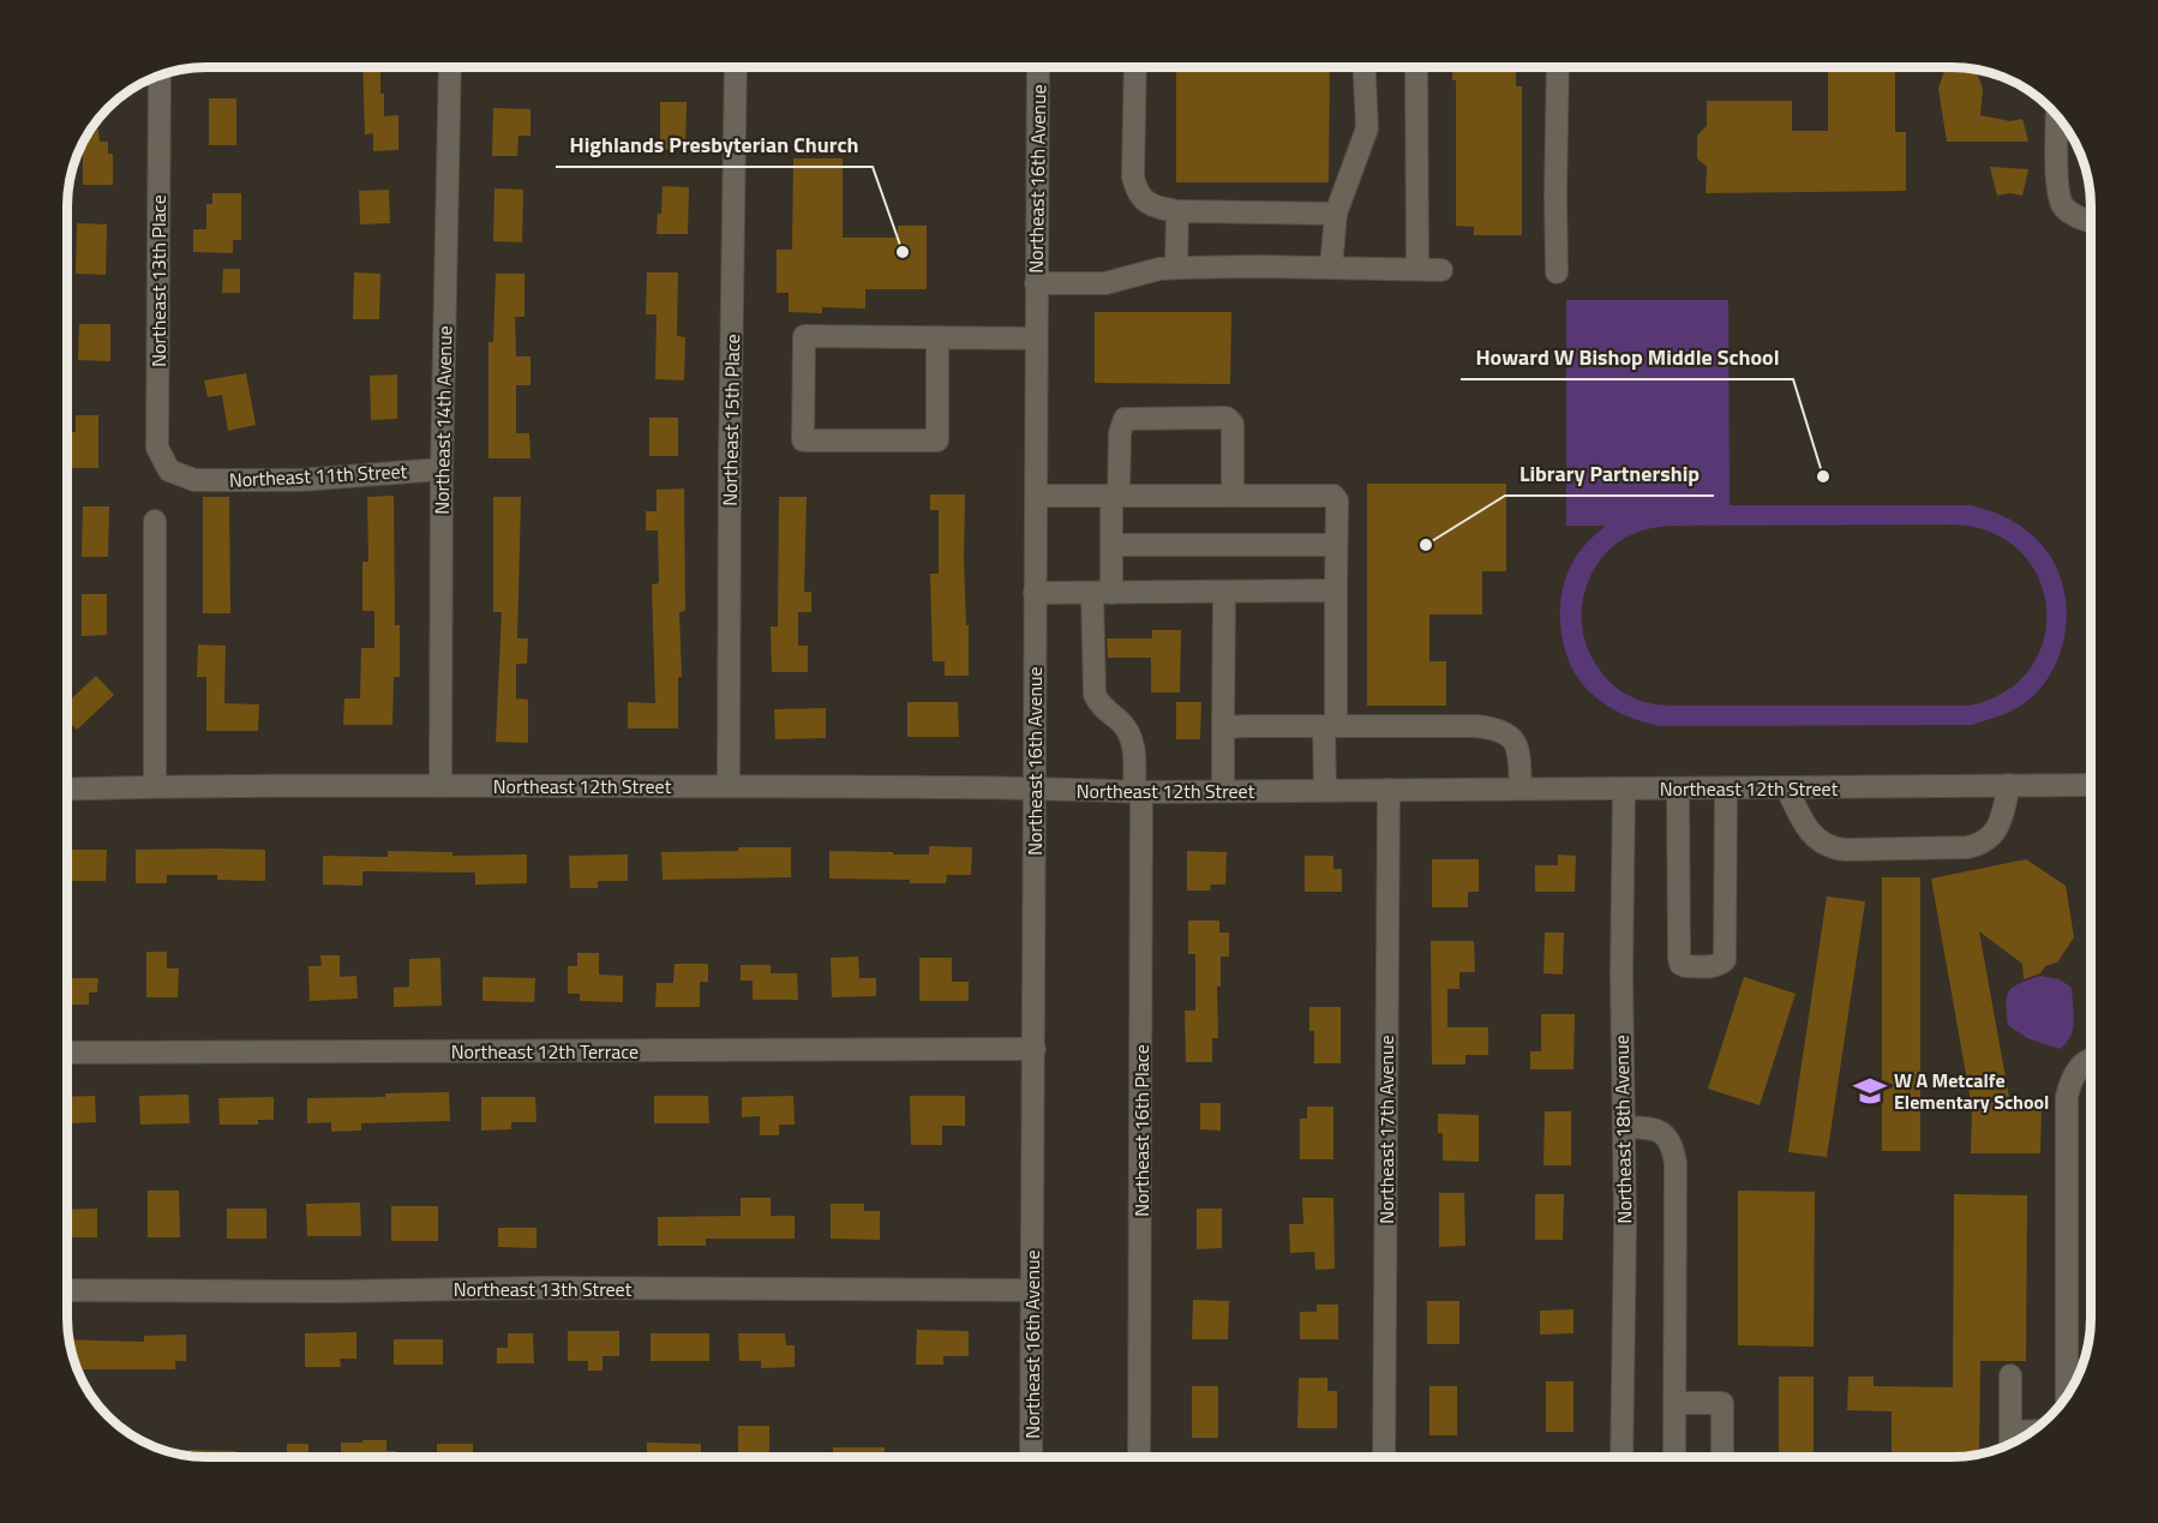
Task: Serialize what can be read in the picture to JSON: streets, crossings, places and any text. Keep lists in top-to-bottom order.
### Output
{
  "streets": {
    "street": [
      "Northeast 16th Avenue",
      "Northeast 13th Place",
      "Northeast 14th Avenue",
      "Northeast 15th Place",
      "Northeast 11th Street",
      "Northeast 12th Street",
      "Northeast 12th Terrace",
      "Northeast 17th Avenue",
      "Northeast 18th Avenue",
      "Northeast 16th Place",
      "Northeast 13th Street"
    ]
  },
  "crossings": [
    ["Northeast 16th Avenue", "Northeast 12th Street"],
    ["Northeast 16th Avenue", "Northeast 12th Terrace"],
    ["Northeast 16th Avenue", "Northeast 13th Street"],
    ["Northeast 13th Place", "Northeast 11th Street"],
    ["Northeast 14th Avenue", "Northeast 11th Street"],
    ["Northeast 14th Avenue", "Northeast 12th Street"],
    ["Northeast 15th Place", "Northeast 12th Street"],
    ["Northeast 12th Street", "Northeast 17th Avenue"],
    ["Northeast 12th Street", "Northeast 18th Avenue"],
    ["Northeast 12th Street", "Northeast 16th Place"]
  ],
  "places": {
    "other": ["Highlands Presbyterian Church", "Howard W Bishop Middle School", "Library Partnership"],
    "school or university": ["W A Metcalfe Elementary School"]
  }
}
